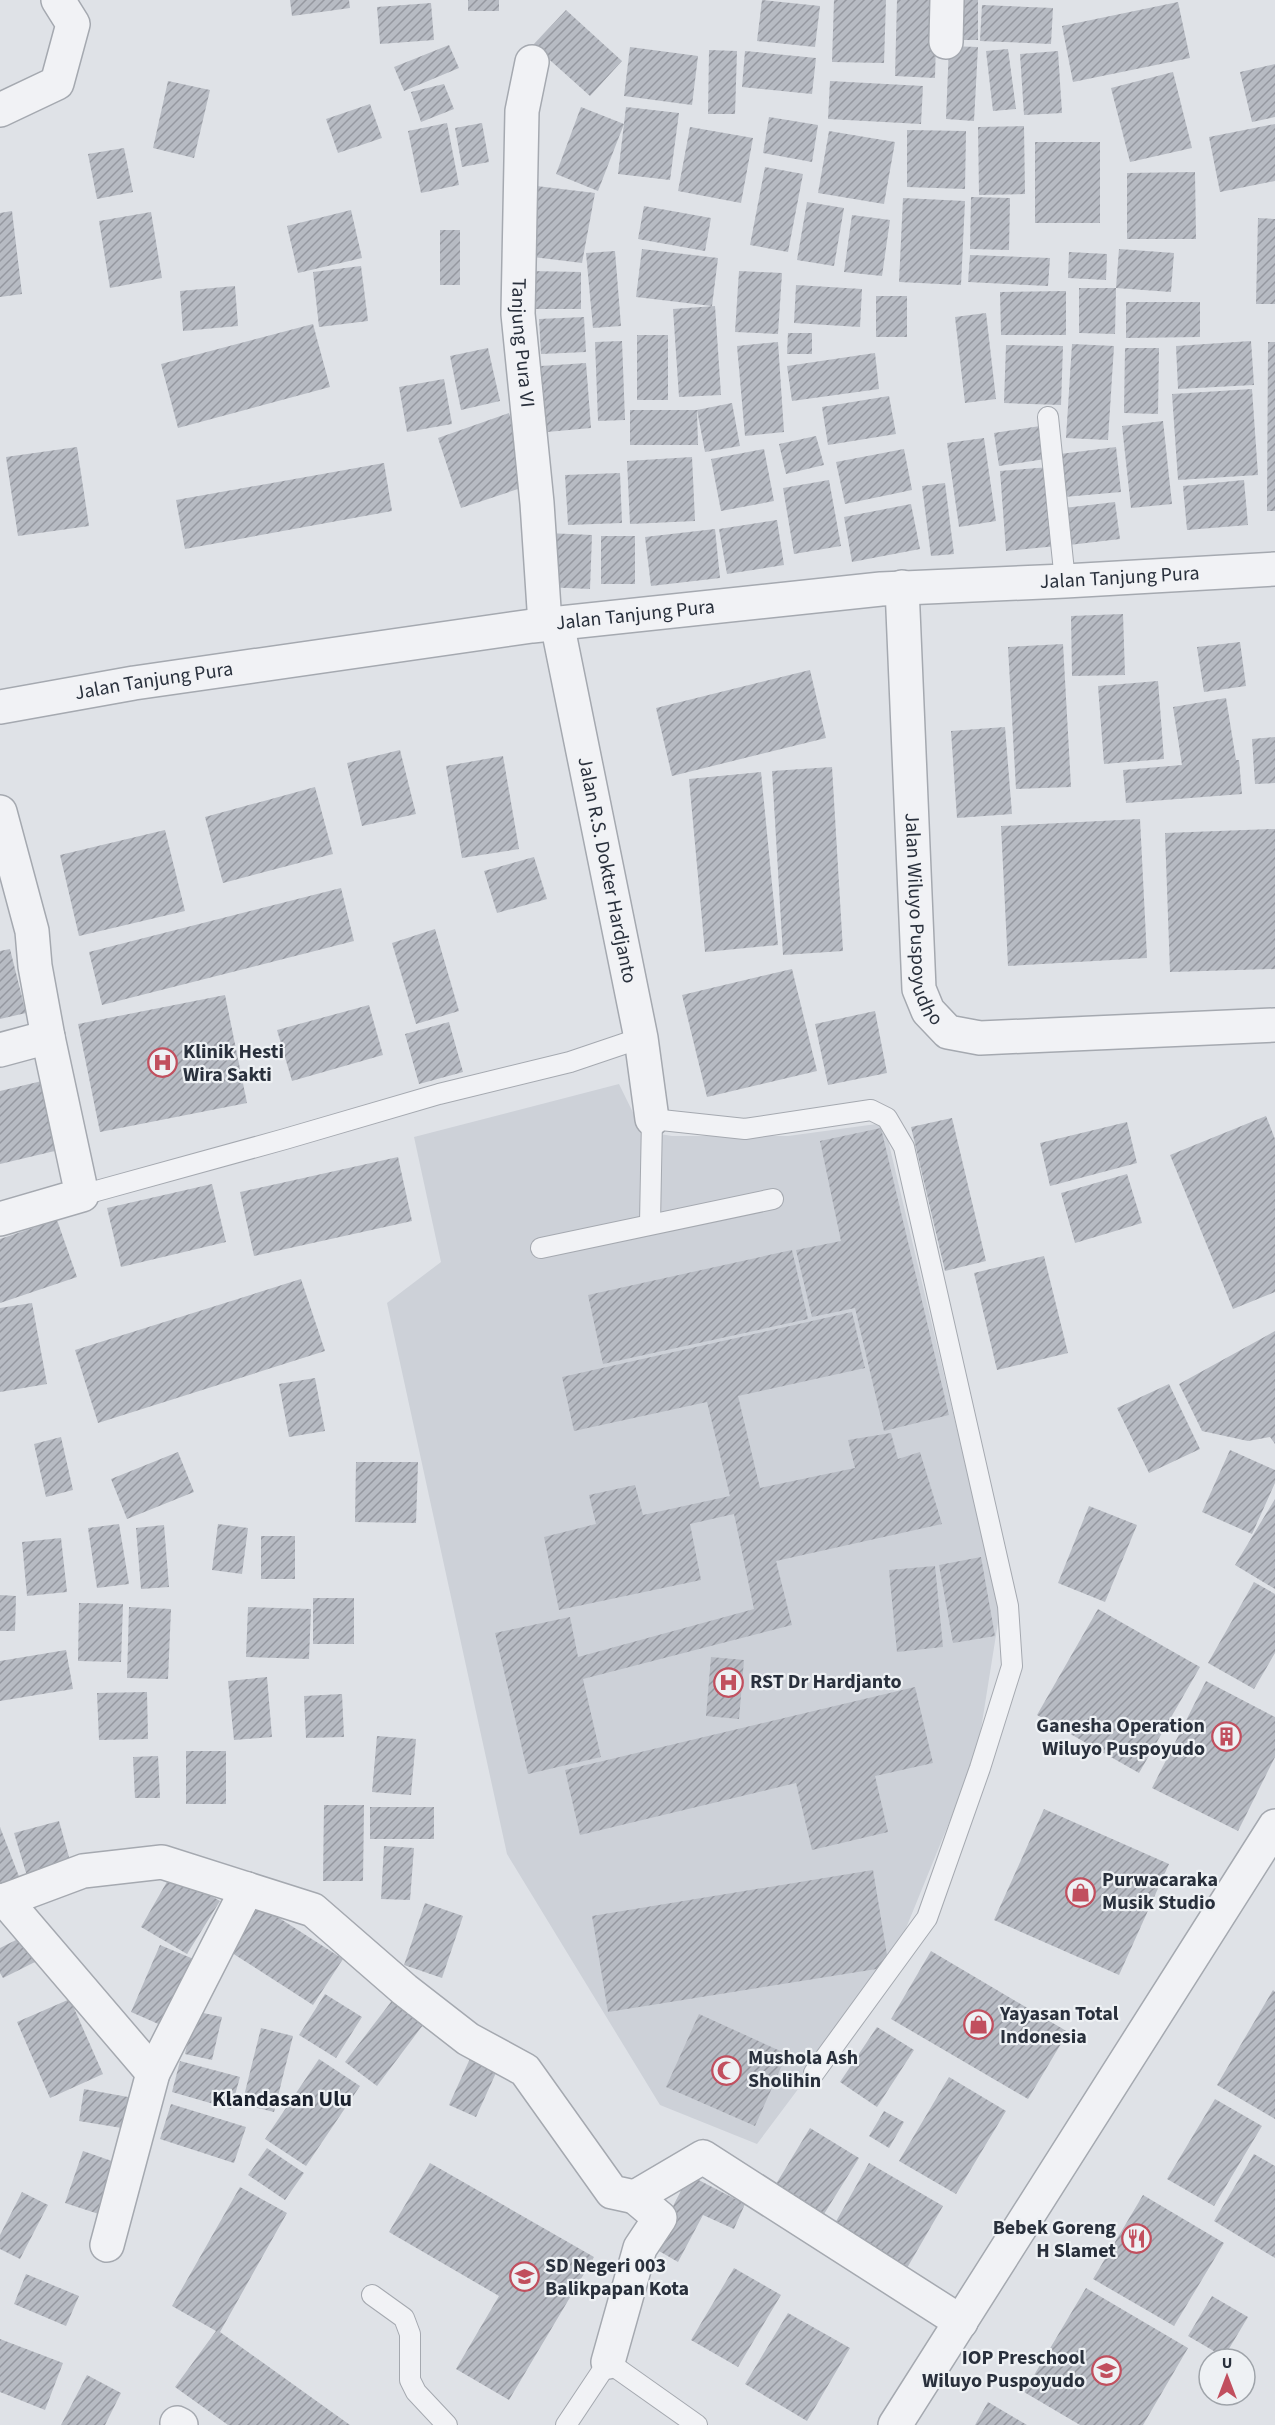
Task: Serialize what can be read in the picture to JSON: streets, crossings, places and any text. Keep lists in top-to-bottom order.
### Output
{
  "streets": {
    "street": [
      "Tanjung Pura VI",
      "Jalan Tanjung Pura",
      "Jalan R.S. Dokter Hardjanto",
      "Jalan Wiluyo Puspoyudho"
    ]
  },
  "crossings": [
    ["Tanjung Pura VI", "Jalan Tanjung Pura"],
    ["Tanjung Pura VI", "Jalan R.S. Dokter Hardjanto"],
    ["Jalan Tanjung Pura", "Jalan R.S. Dokter Hardjanto"],
    ["Jalan Tanjung Pura", "Jalan Wiluyo Puspoyudho"]
  ],
  "districts": ["Klandasan Ulu"],
  "places": {
    "hospital": ["Klinik Hesti Wira Sakti", "RST Dr Hardjanto"],
    "building": ["Ganesha Operation Wiluyo Puspoyudo"],
    "shop": ["Purwacaraka Musik Studio", "Yayasan Total Indonesia"],
    "mosque": ["Mushola Ash Sholihin"],
    "restaurant": ["Bebek Goreng H Slamet"],
    "school or university": ["SD Negeri 003 Balikpapan Kota", "IOP Preschool Wiluyo Puspoyudo"]
  },
  "north": "top"
}
